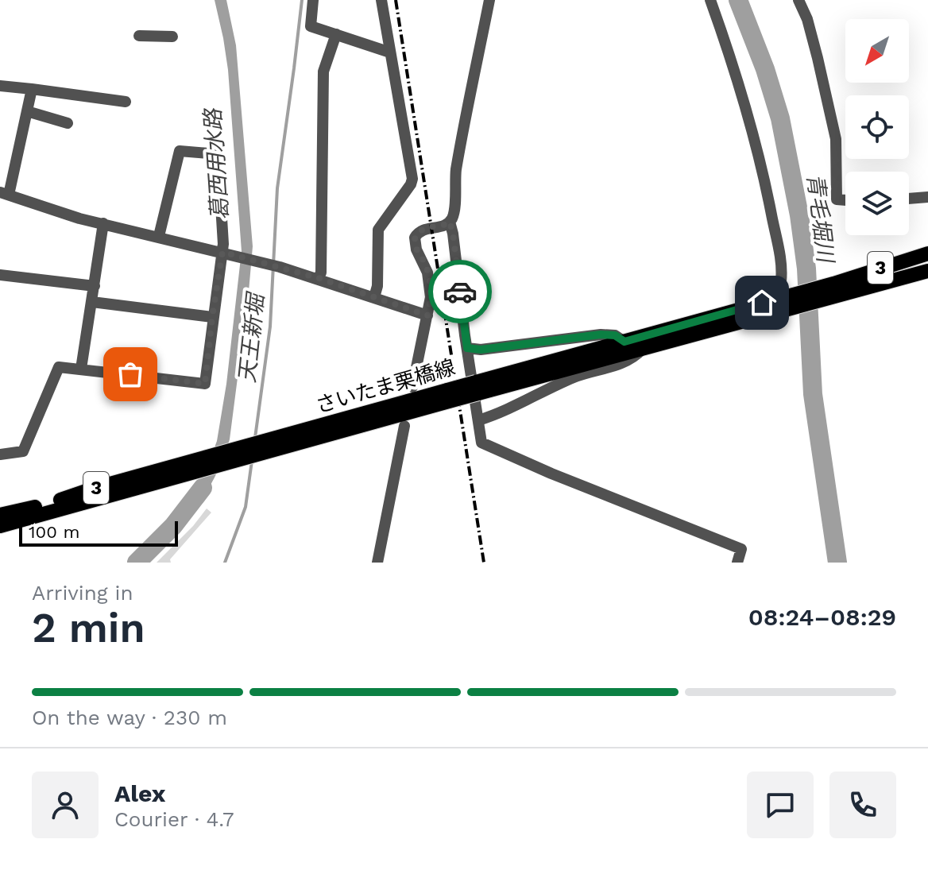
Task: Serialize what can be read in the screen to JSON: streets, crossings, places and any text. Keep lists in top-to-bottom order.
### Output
{
  "streets": {
    "main road": ["3", "さいたま栗橋線"]
  },
  "water": ["葛西用水路", "青毛堀川", "天王新堀"],
  "scale_bar": "100 m",
  "north": "bottom left",
  "page": {
    "scale": "100 m",
    "heading": ["2 min", "Arriving in", "08:24–08:29"],
    "panel": ["Alex", "Courier · 4.7"],
    "bar": "On the way · 230 m"
  }
}
